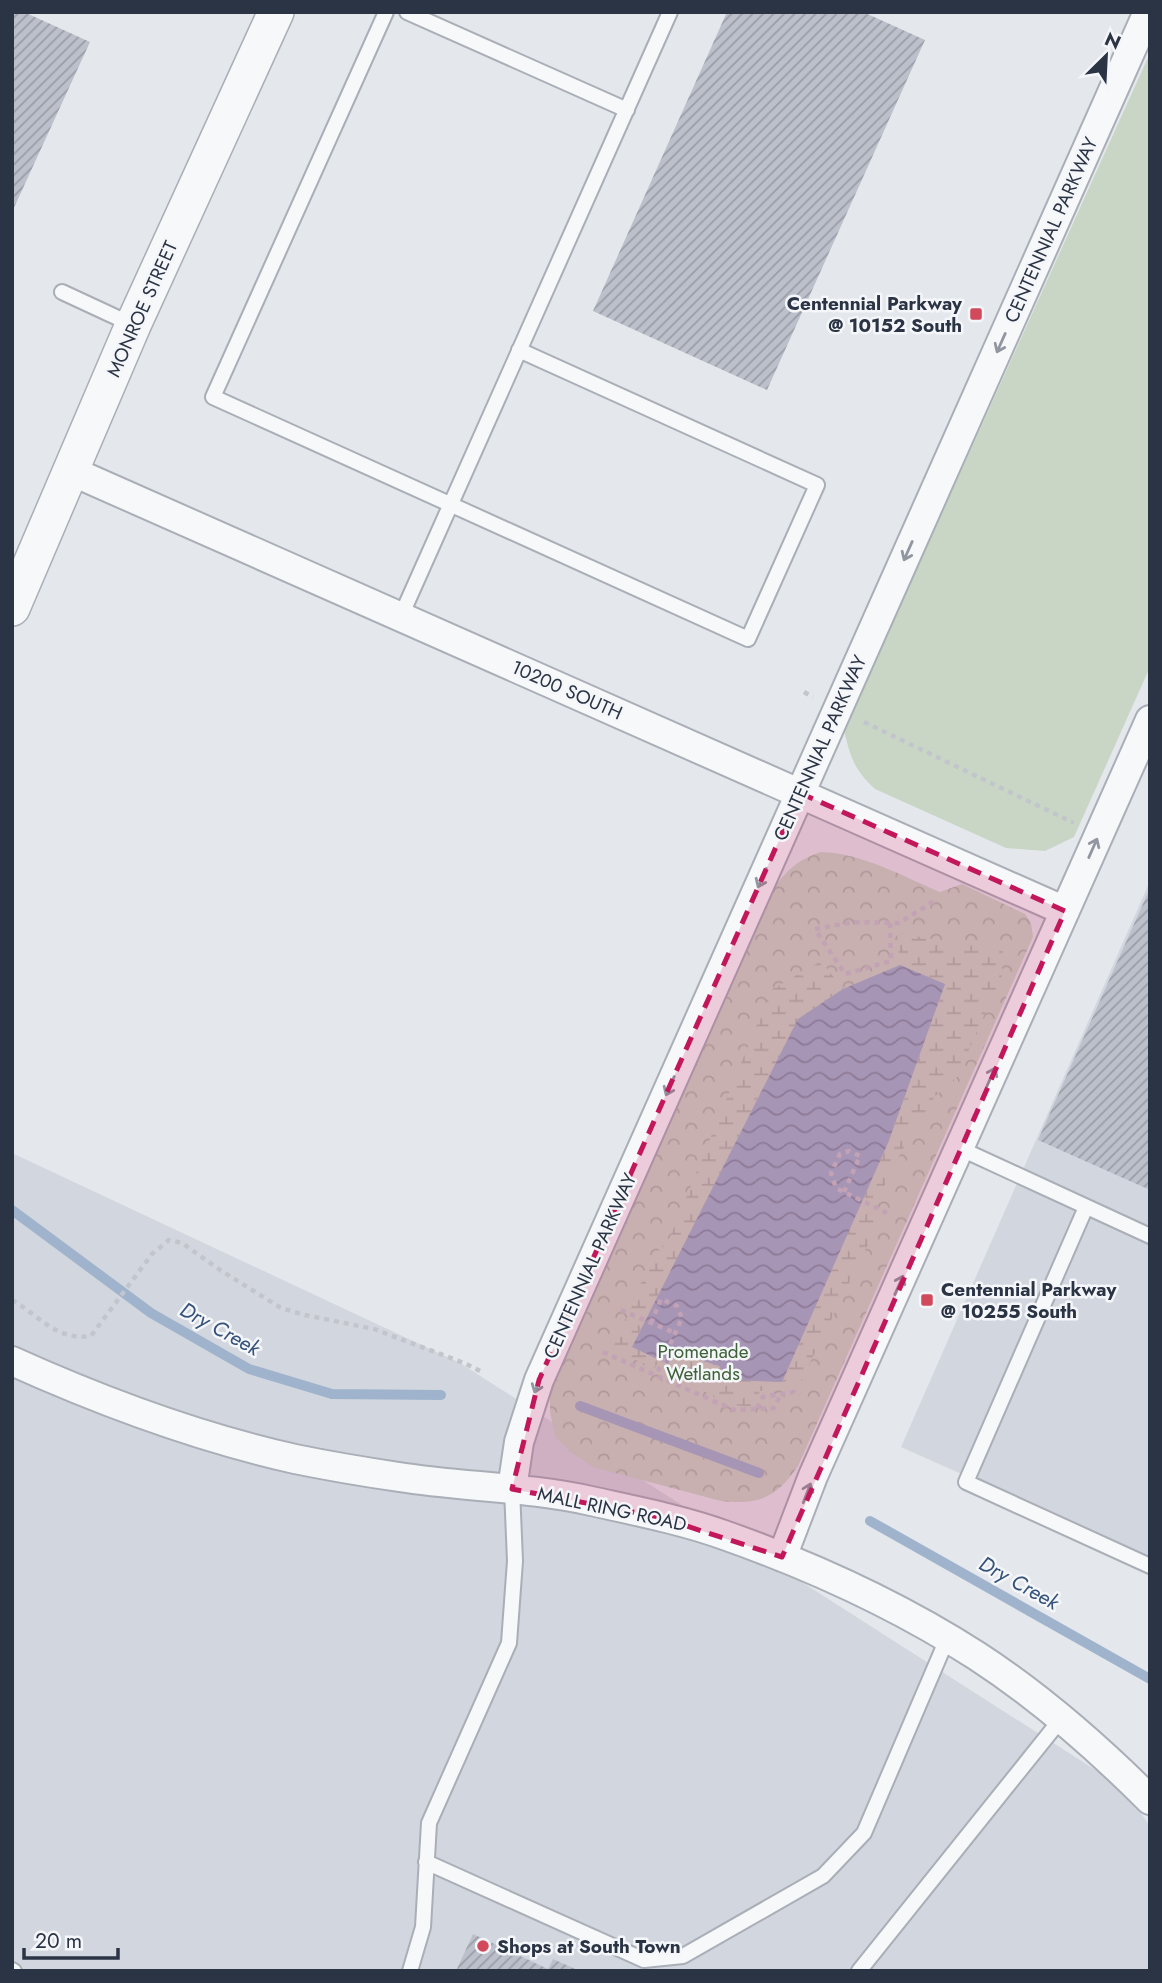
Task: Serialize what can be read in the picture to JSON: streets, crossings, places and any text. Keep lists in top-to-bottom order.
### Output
{
  "streets": {
    "street": [
      "CENTENNIAL PARKWAY",
      "MONROE STREET",
      "10200 SOUTH",
      "MALL RING ROAD"
    ]
  },
  "crossings": [
    ["CENTENNIAL PARKWAY", "10200 SOUTH"],
    ["CENTENNIAL PARKWAY", "MALL RING ROAD"],
    ["MONROE STREET", "10200 SOUTH"]
  ],
  "one_way": ["CENTENNIAL PARKWAY"],
  "water": ["Dry Creek"],
  "parks": ["Promenade Wetlands"],
  "places": {
    "transit": ["Centennial Parkway @ 10152 South", "Centennial Parkway @ 10255 South"],
    "other": ["Shops at South Town"]
  },
  "scale_bar": "20 m",
  "north": "top right"
}
